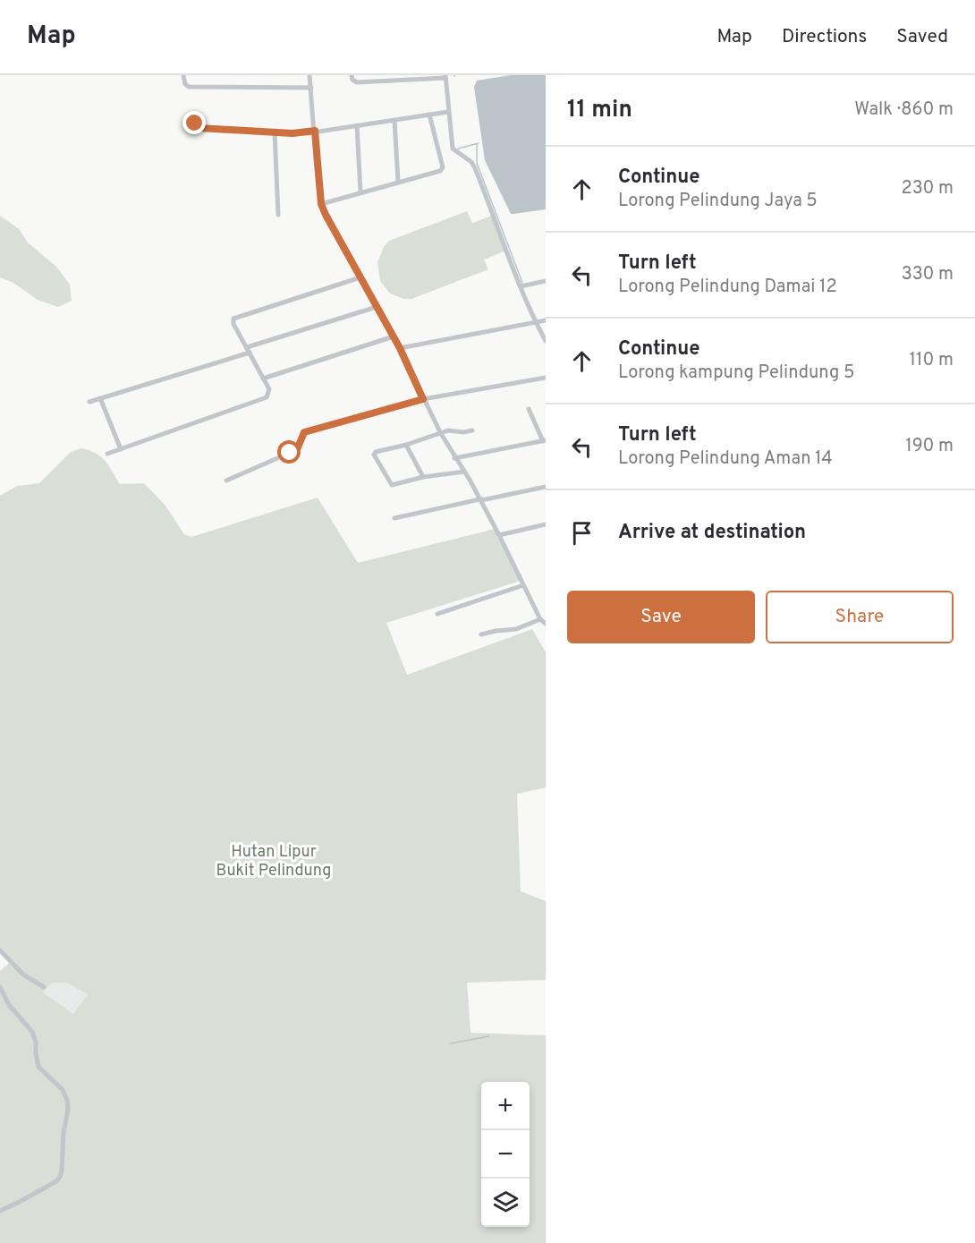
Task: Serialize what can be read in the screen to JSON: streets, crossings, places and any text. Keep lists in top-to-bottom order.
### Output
{
  "parks": ["Hutan Lipur Bukit Pelindung"],
  "page": {
    "header": "Map",
    "nav": ["Map", "Directions", "Saved"],
    "heading": ["11 min", "Walk · 860 m"],
    "list": [
      ["Continue", "Lorong Pelindung Jaya 5", "230 m"],
      ["Turn left", "Lorong Pelindung Damai 12", "330 m"],
      ["Continue", "Lorong kampung Pelindung 5", "110 m"],
      ["Turn left", "Lorong Pelindung Aman 14", "190 m"],
      "Arrive at destination"
    ],
    "buttons": ["Save", "Share"],
    "map_buttons": ["+", "−"]
  }
}
